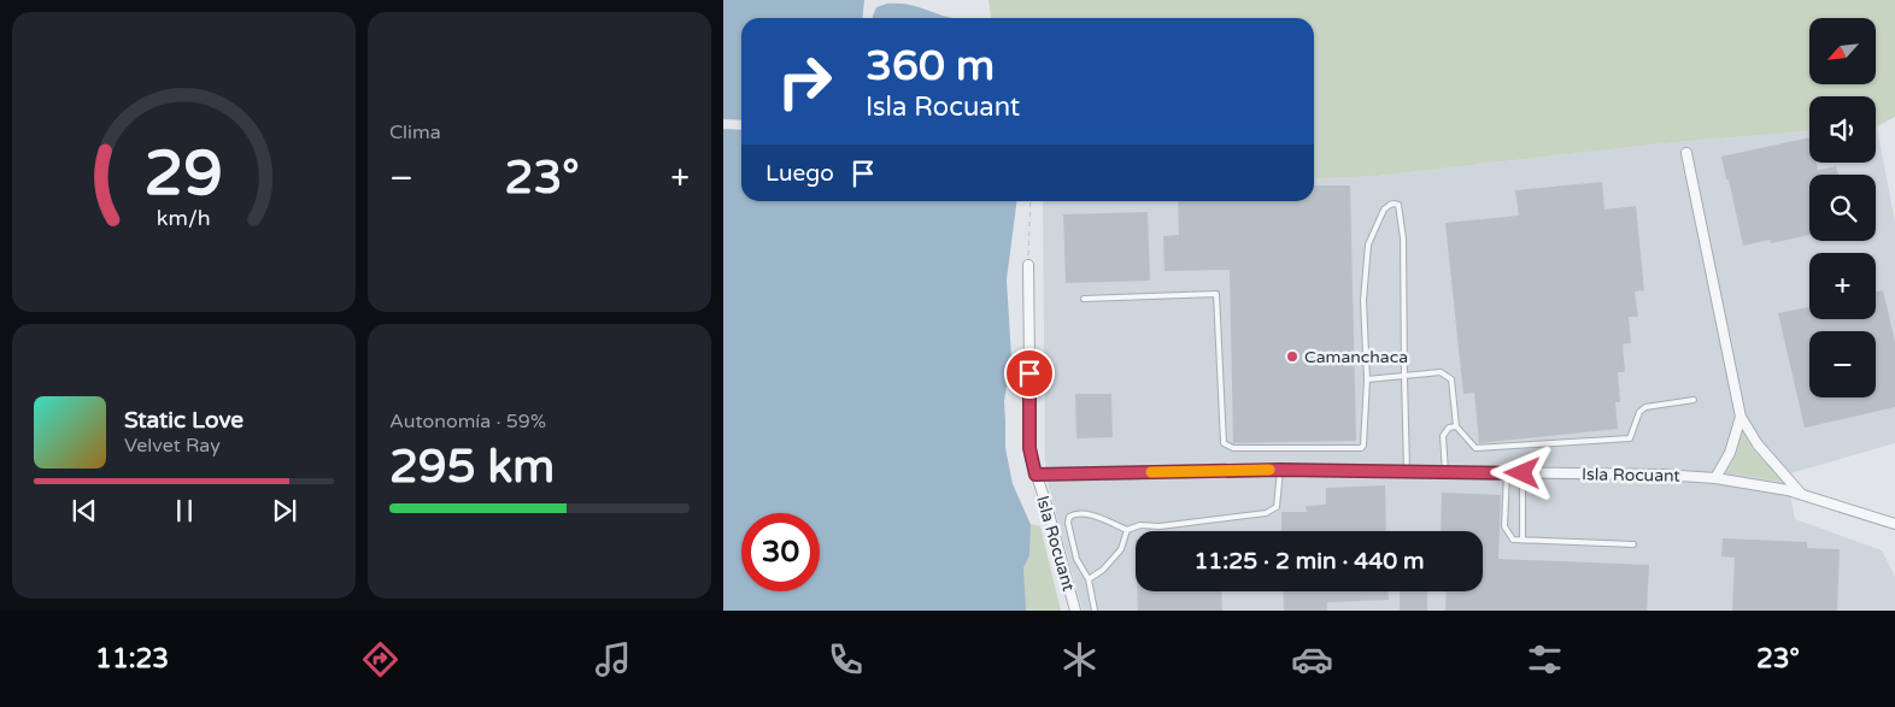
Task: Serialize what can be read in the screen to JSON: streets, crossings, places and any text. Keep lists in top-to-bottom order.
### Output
{
  "streets": {
    "street": ["Isla Rocuant"]
  },
  "places": ["Camanchaca"],
  "north": "bottom left",
  "page": {
    "tile": [
      "Clima",
      ["Autonomía · 59%", "295 km"]
    ],
    "map_buttons": ["+", "−"],
    "turn": ["360 m", "Isla Rocuant"],
    "then": "Luego",
    "heat": ["−", "23°", "+"],
    "song": ["Static Love", "Velvet Ray"],
    "limit": "30",
    "trip": "11:25 · 2 min · 440 m",
    "tabs": ["11:23", "23°"],
    "gauge": ["29", "km/h"]
  }
}
